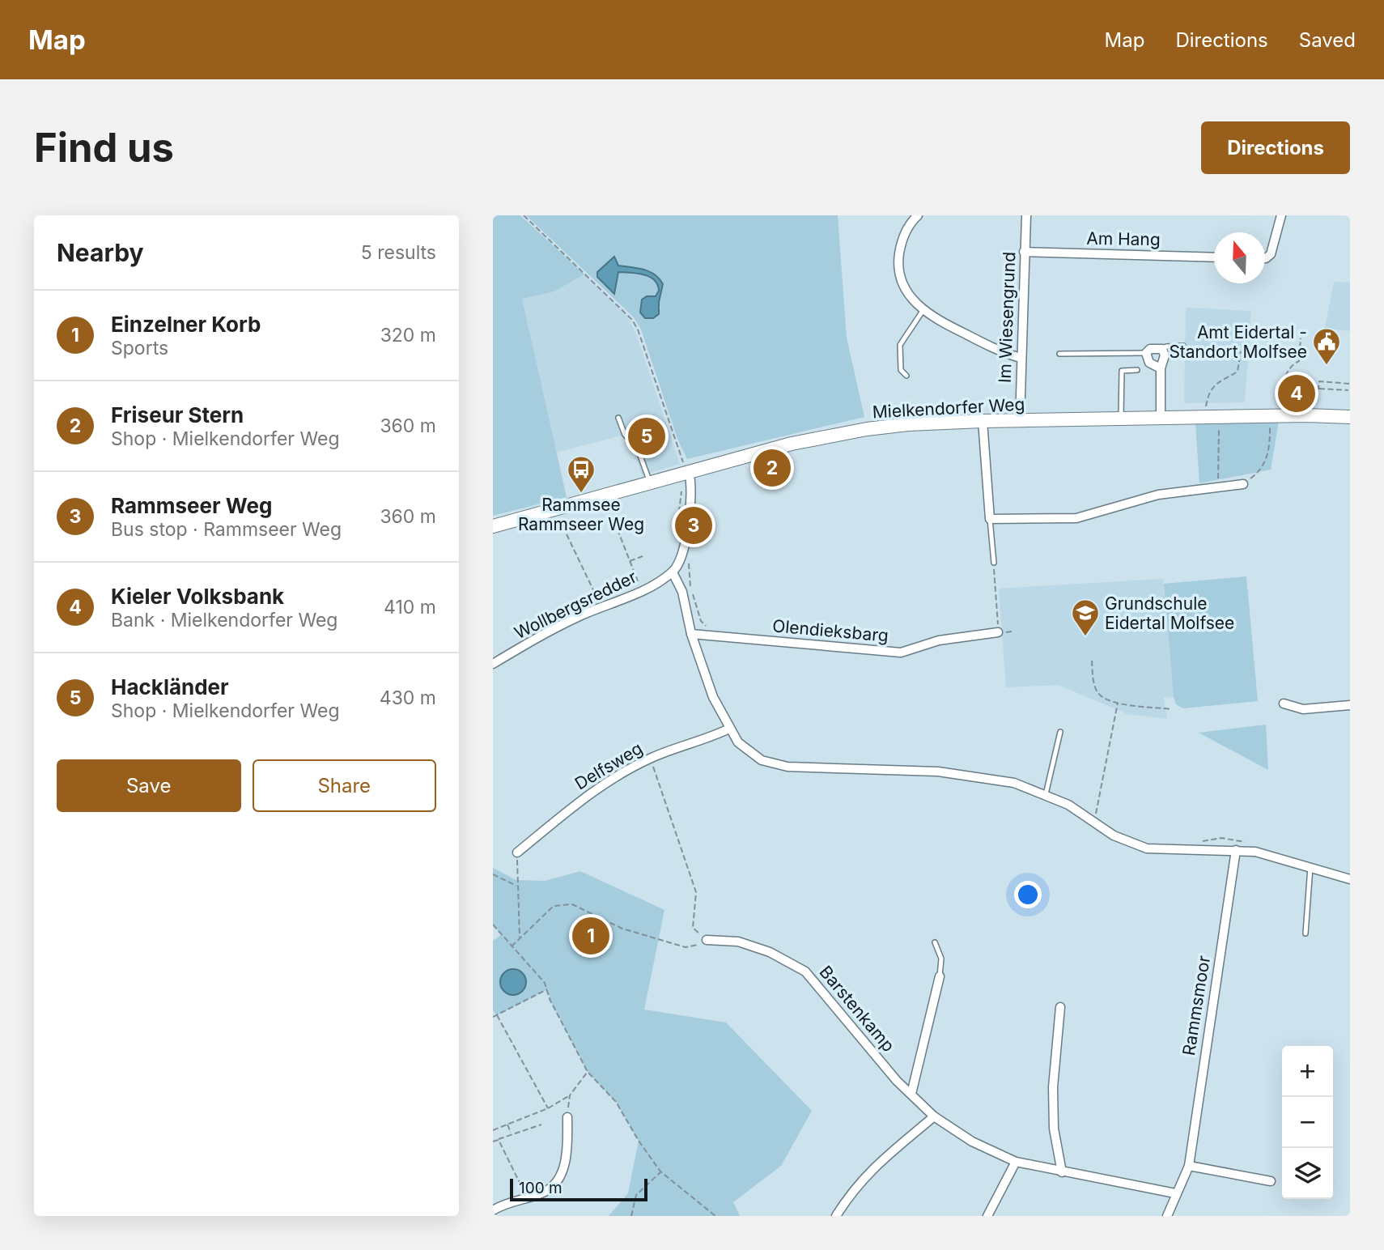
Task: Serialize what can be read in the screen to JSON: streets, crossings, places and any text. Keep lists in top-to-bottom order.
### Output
{
  "streets": {
    "street": [
      "Am Hang",
      "Im Wiesengrund",
      "Mielkendorfer Weg",
      "Wollbergsredder",
      "Olendieksbarg",
      "Delfsweg",
      "Rammsmoor",
      "Barstenkamp"
    ]
  },
  "crossings": [
    ["Am Hang", "Im Wiesengrund"],
    ["Im Wiesengrund", "Mielkendorfer Weg"],
    ["Rammsmoor", "Barstenkamp"]
  ],
  "places": {
    "public building": ["Amt Eidertal - Standort Molfsee"],
    "bus stop": ["Rammsee Rammseer Weg"],
    "school or university": ["Grundschule Eidertal Molfsee"]
  },
  "scale_bar": "100 m",
  "north": "top",
  "page": {
    "header": "Map",
    "nav": ["Map", "Directions", "Saved"],
    "buttons": [
      "Directions",
      ["Save", "Share"]
    ],
    "title": "Find us",
    "heading": ["Nearby", "5 results"],
    "list": [
      {
        "mark": "1",
        "name": "Einzelner Korb",
        "note": "Sports",
        "value": "320 m"
      },
      {
        "mark": "2",
        "name": "Friseur Stern",
        "note": "Shop · Mielkendorfer Weg",
        "value": "360 m"
      },
      {
        "mark": "3",
        "name": "Rammseer Weg",
        "note": "Bus stop · Rammseer Weg",
        "value": "360 m"
      },
      {
        "mark": "4",
        "name": "Kieler Volksbank",
        "note": "Bank · Mielkendorfer Weg",
        "value": "410 m"
      },
      {
        "mark": "5",
        "name": "Hackländer",
        "note": "Shop · Mielkendorfer Weg",
        "value": "430 m"
      }
    ],
    "pins": [
      "4",
      "5",
      "2",
      "3",
      "1"
    ],
    "map_buttons": ["+", "−"],
    "scale": "100 m"
  }
}
